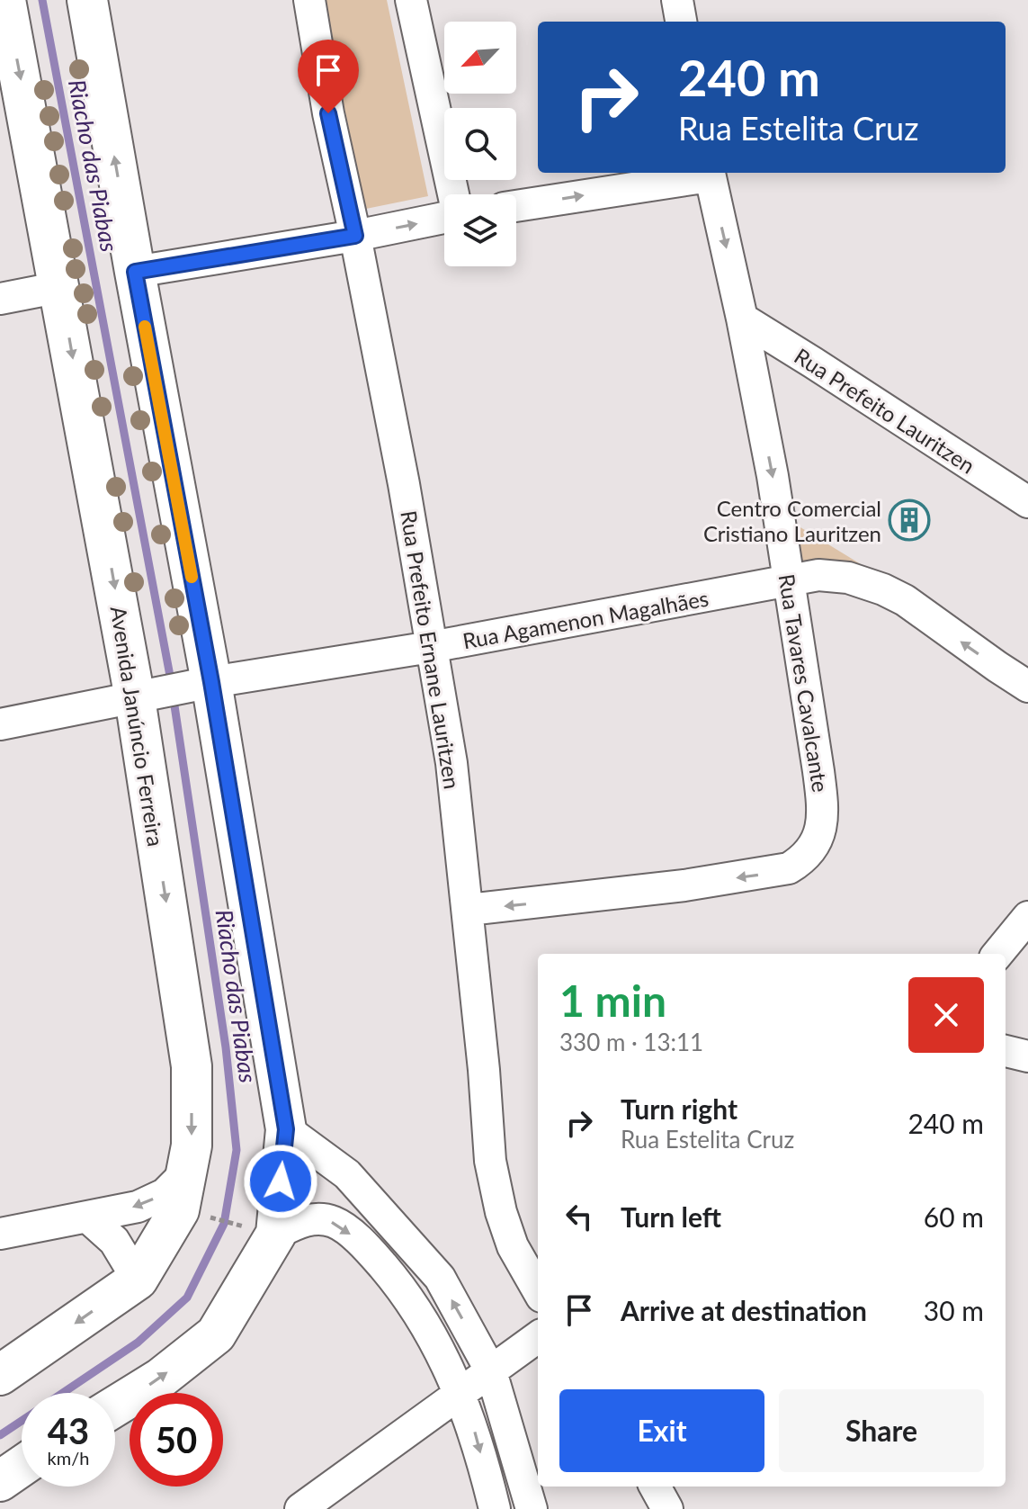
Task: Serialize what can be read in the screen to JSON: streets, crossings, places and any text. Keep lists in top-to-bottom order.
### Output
{
  "streets": {
    "main road": ["Avenida Janúncio Ferreira"],
    "street": [
      "Rua Prefeito Lauritzen",
      "Rua Agamenon Magalhães",
      "Rua Prefeito Ernane Lauritzen",
      "Rua Tavares Cavalcante"
    ]
  },
  "crossings": [
    ["Rua Prefeito Lauritzen", "Rua Tavares Cavalcante"],
    ["Rua Agamenon Magalhães", "Rua Prefeito Ernane Lauritzen"],
    ["Rua Agamenon Magalhães", "Rua Tavares Cavalcante"],
    ["Rua Agamenon Magalhães", "Avenida Janúncio Ferreira"],
    ["Rua Prefeito Ernane Lauritzen", "Rua Tavares Cavalcante"]
  ],
  "water": ["Riacho das Piabas"],
  "places": {
    "building": ["Centro Comercial Cristiano Lauritzen"]
  },
  "north": "bottom left",
  "page": {
    "turn": ["240 m", "Rua Estelita Cruz"],
    "heading": ["1 min", "330 m · 13:11"],
    "list": [
      {
        "name": "Turn right",
        "note": "Rua Estelita Cruz",
        "value": "240 m"
      },
      {
        "name": "Turn left",
        "value": "60 m"
      },
      {
        "name": "Arrive at destination",
        "value": "30 m"
      }
    ],
    "buttons": ["Exit", "Share"],
    "speed": "43 km/h",
    "limit": "50"
  }
}
